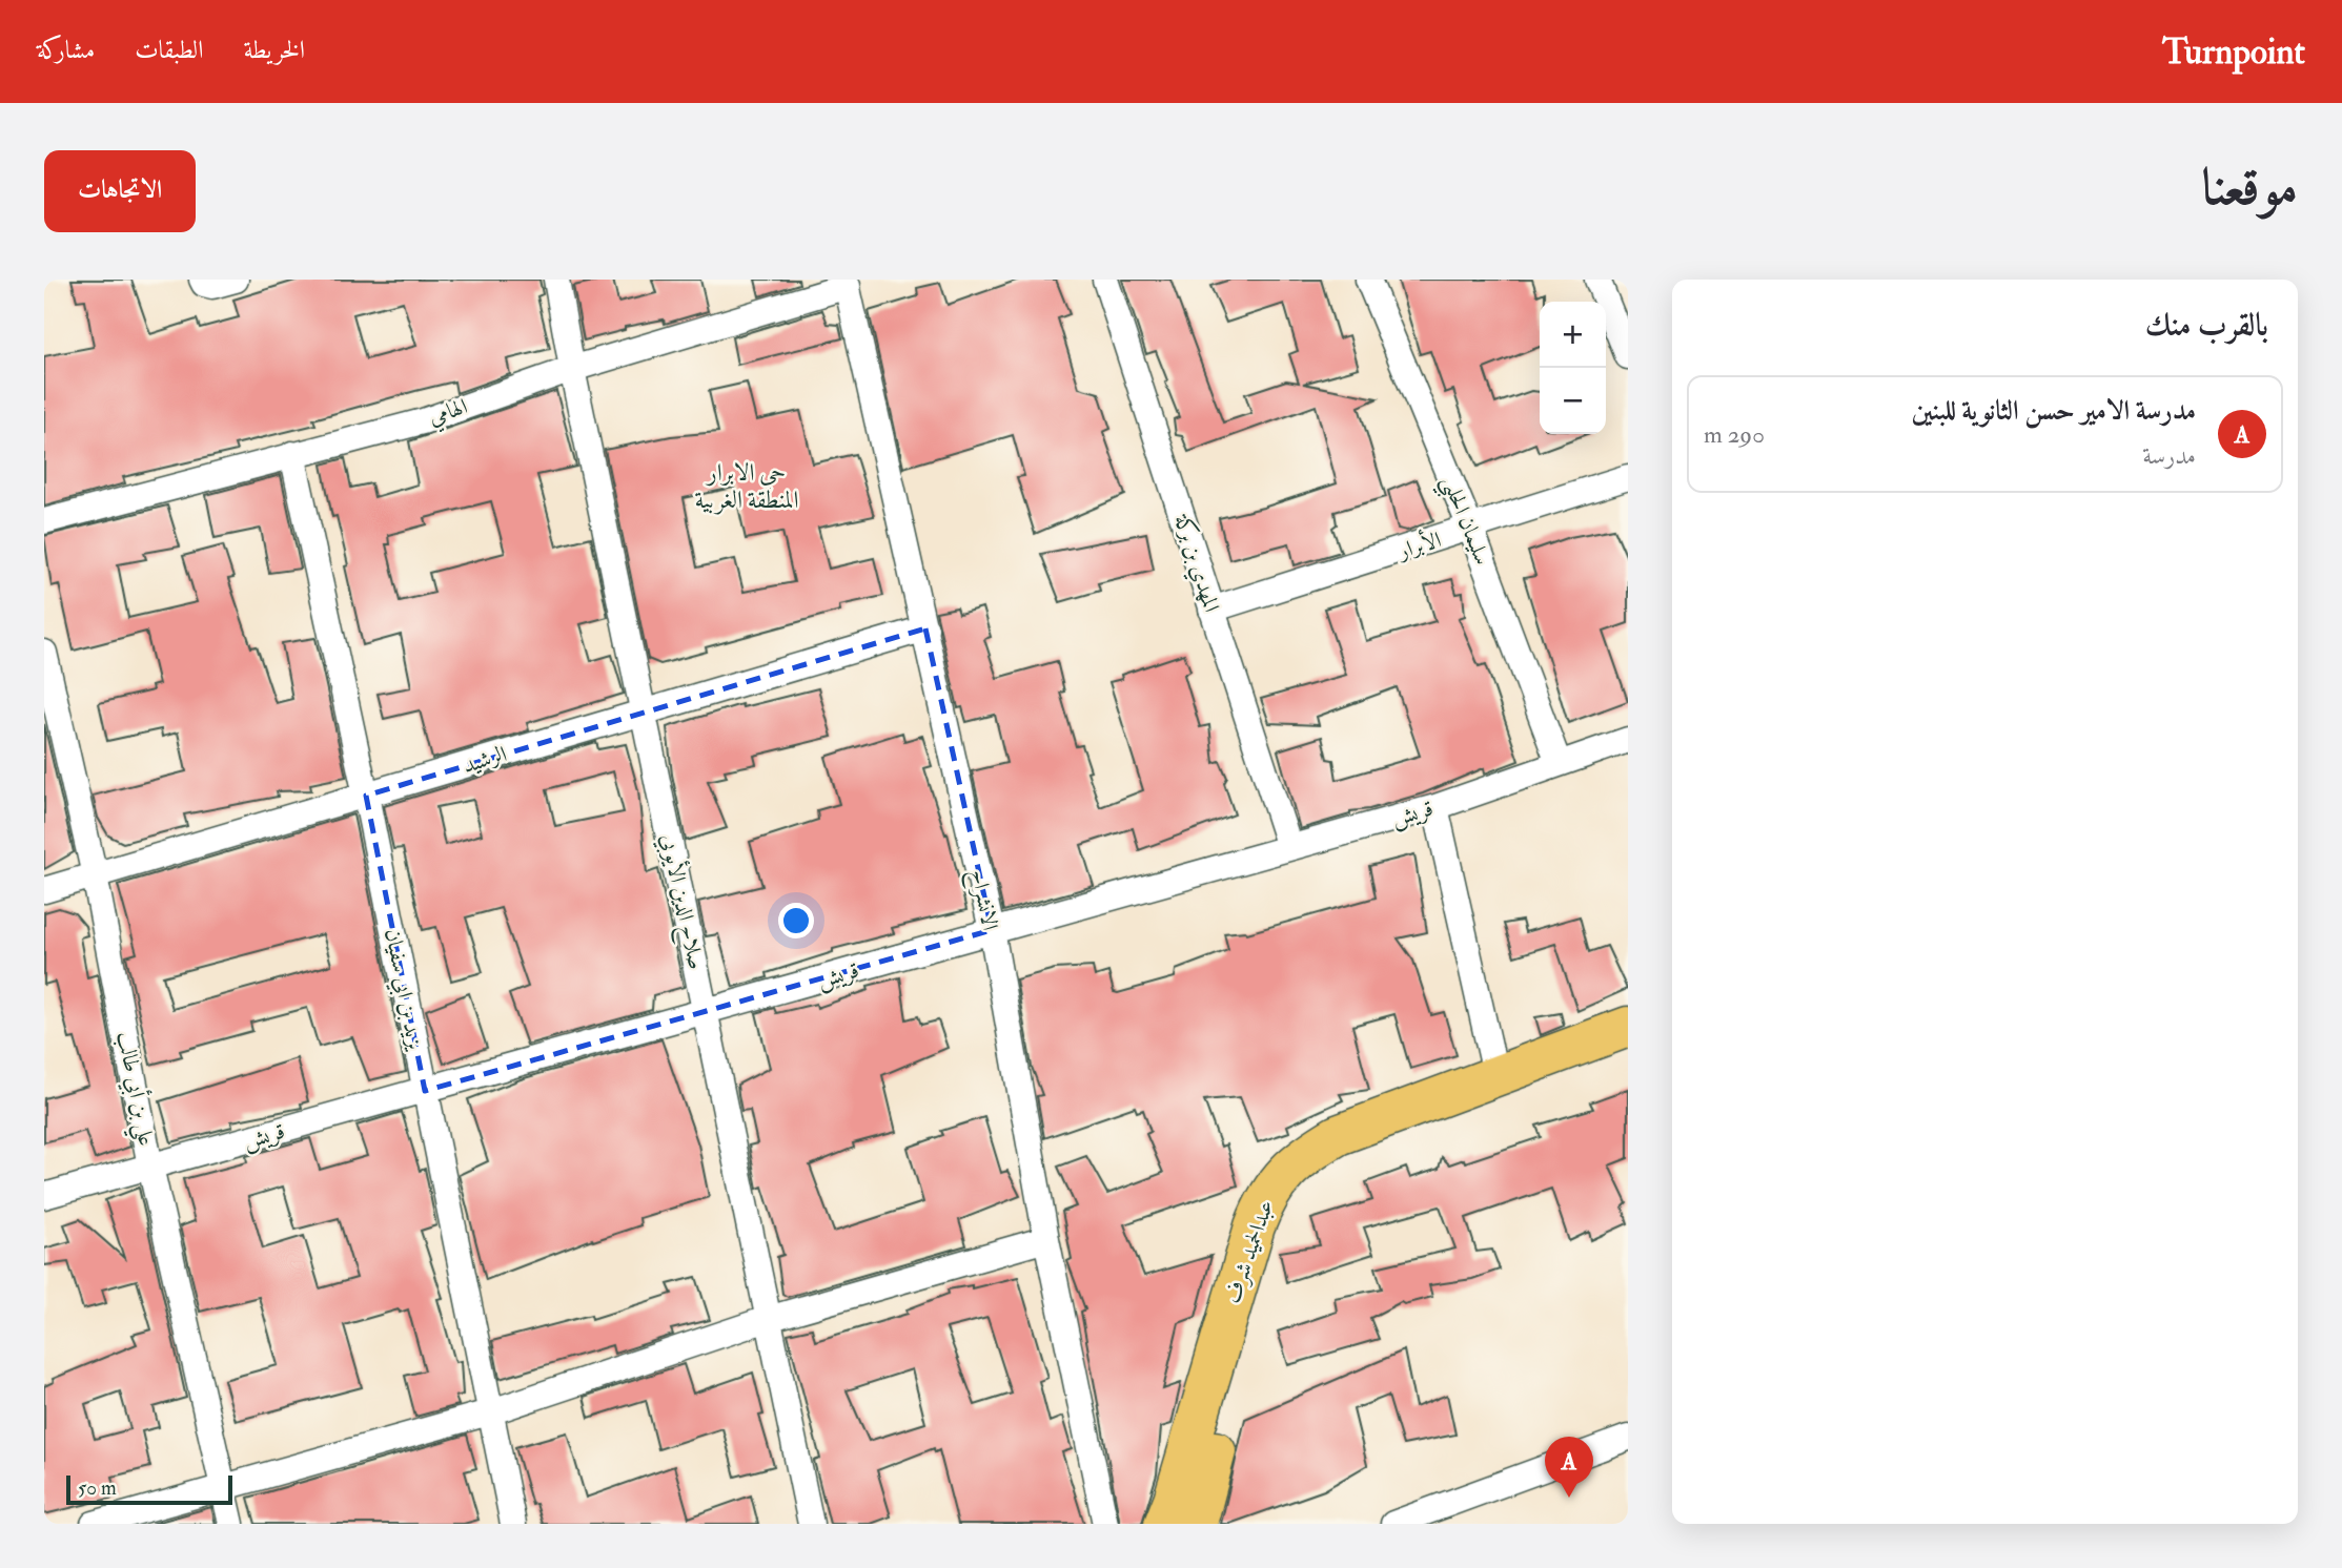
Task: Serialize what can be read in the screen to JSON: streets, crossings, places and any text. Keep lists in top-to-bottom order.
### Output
{
  "streets": {
    "main road": ["عبدالحميد شرف"],
    "street": [
      "الهامي",
      "سليمان الحلبي",
      "الأبرار",
      "المهدي بن بركة",
      "الرشيد",
      "قريش",
      "الانشراح",
      "صلاح الدين الأيوبي",
      "يزيد بن ابي سفيان",
      "علي بن أبي طالب"
    ]
  },
  "crossings": [
    ["الهامي", "الانشراح"],
    ["الهامي", "صلاح الدين الأيوبي"],
    ["الهامي", "يزيد بن ابي سفيان"],
    ["سليمان الحلبي", "الأبرار"],
    ["سليمان الحلبي", "قريش"],
    ["الأبرار", "المهدي بن بركة"],
    ["المهدي بن بركة", "قريش"],
    ["الرشيد", "الانشراح"],
    ["الرشيد", "صلاح الدين الأيوبي"],
    ["الرشيد", "يزيد بن ابي سفيان"],
    ["الرشيد", "علي بن أبي طالب"],
    ["قريش", "الانشراح"],
    ["قريش", "صلاح الدين الأيوبي"],
    ["قريش", "يزيد بن ابي سفيان"],
    ["قريش", "علي بن أبي طالب"]
  ],
  "districts": ["حي الابرار المنطقة الغربية"],
  "scale_bar": "50 m",
  "page": {
    "header": "Turnpoint",
    "nav": ["الخريطة", "الطبقات", "مشاركة"],
    "title": "موقعنا",
    "buttons": "الاتجاهات",
    "heading": "بالقرب منك",
    "map_buttons": ["+", "−"],
    "list": [
      {
        "mark": "A",
        "name": "مدرسة الامير حسن الثانوية للبنين",
        "note": "مدرسة",
        "value": "290 m"
      }
    ],
    "pins": "A",
    "scale": "50 m"
  }
}
